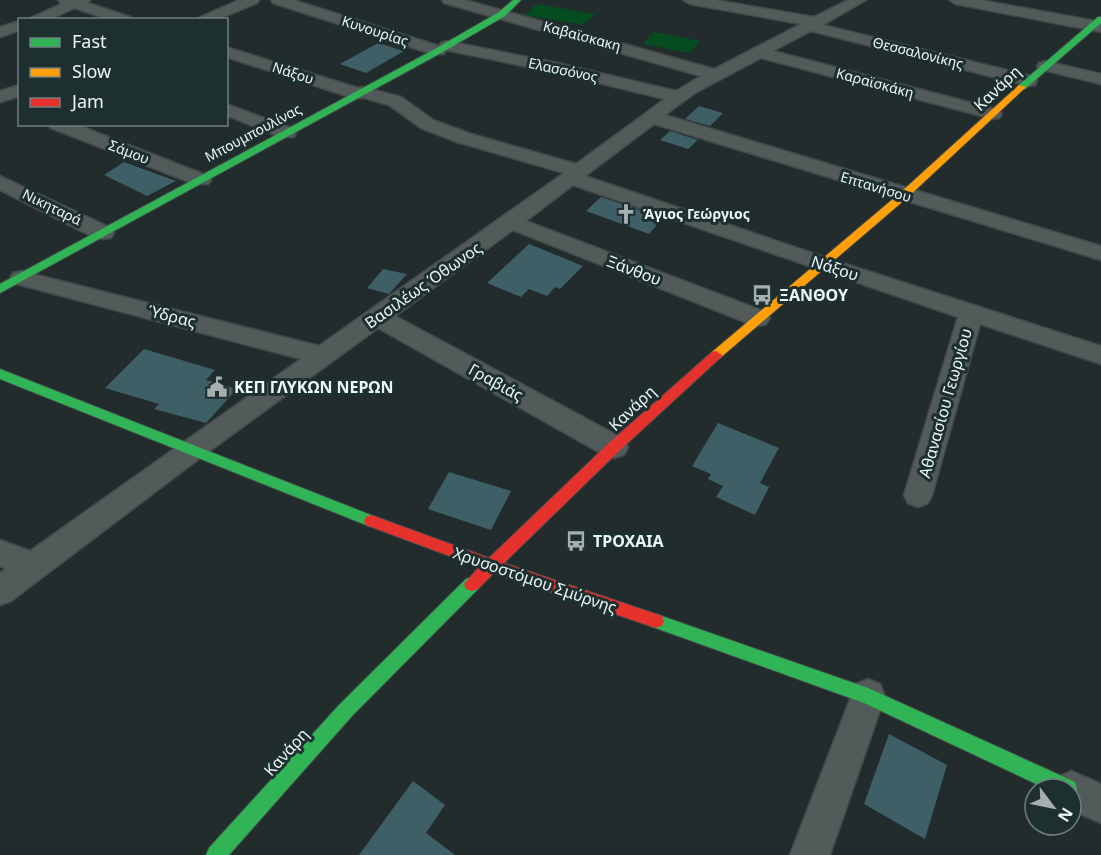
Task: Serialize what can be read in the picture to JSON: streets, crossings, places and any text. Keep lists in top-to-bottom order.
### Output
{
  "streets": {
    "street": [
      "Κυνουρίας",
      "Καβαϊσκακη",
      "Θεσσαλονίκης",
      "Ελασσόνος",
      "Νάξου",
      "Καραϊσκάκη",
      "Κανάρη",
      "Μπουμπουλίνας",
      "Σάμου",
      "Επτανήσου",
      "Νικηταρά",
      "Ξάνθου",
      "Βασιλέως Όθωνος",
      "Ύδρας",
      "Γραβιάς",
      "Αθανασίου Γεωργίου",
      "Χρυσοστόμου Σμύρνης"
    ]
  },
  "crossings": [
    ["Κυνουρίας", "Ελασσόνος"],
    ["Κυνουρίας", "Μπουμπουλίνας"],
    ["Καβαϊσκακη", "Μπουμπουλίνας"],
    ["Καβαϊσκακη", "Βασιλέως Όθωνος"],
    ["Θεσσαλονίκης", "Κανάρη"],
    ["Θεσσαλονίκης", "Βασιλέως Όθωνος"],
    ["Ελασσόνος", "Μπουμπουλίνας"],
    ["Ελασσόνος", "Βασιλέως Όθωνος"],
    ["Νάξου", "Κανάρη"],
    ["Νάξου", "Μπουμπουλίνας"],
    ["Νάξου", "Βασιλέως Όθωνος"],
    ["Νάξου", "Αθανασίου Γεωργίου"],
    ["Καραϊσκάκη", "Κανάρη"],
    ["Καραϊσκάκη", "Βασιλέως Όθωνος"],
    ["Κανάρη", "Επτανήσου"],
    ["Κανάρη", "Ξάνθου"],
    ["Κανάρη", "Γραβιάς"],
    ["Κανάρη", "Χρυσοστόμου Σμύρνης"],
    ["Μπουμπουλίνας", "Σάμου"],
    ["Μπουμπουλίνας", "Νικηταρά"],
    ["Μπουμπουλίνας", "Ύδρας"],
    ["Επτανήσου", "Βασιλέως Όθωνος"],
    ["Ξάνθου", "Βασιλέως Όθωνος"],
    ["Βασιλέως Όθωνος", "Ύδρας"],
    ["Βασιλέως Όθωνος", "Γραβιάς"],
    ["Βασιλέως Όθωνος", "Χρυσοστόμου Σμύρνης"]
  ],
  "places": {
    "church": ["Άγιος Γεώργιος"],
    "bus stop": ["ΞΑΝΘΟΥ", "ΤΡΟΧΑΙΑ"],
    "public building": ["ΚΕΠ ΓΛΥΚΩΝ ΝΕΡΩΝ"]
  },
  "legend": ["Fast", "Slow", "Jam"],
  "north": "bottom right"
}
